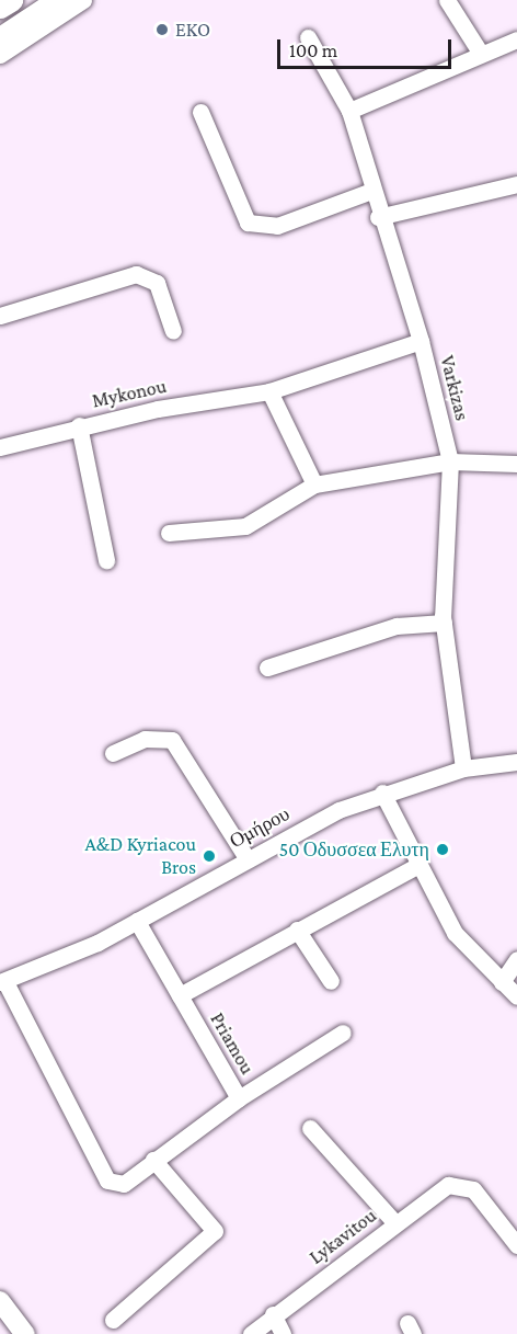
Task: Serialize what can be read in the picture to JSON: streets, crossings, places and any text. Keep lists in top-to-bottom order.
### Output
{
  "streets": {
    "street": [
      "Varkizas",
      "Mykonou",
      "Ομήρου",
      "Priamou",
      "Lykavitou"
    ]
  },
  "crossings": [
    ["Varkizas", "Mykonou"],
    ["Varkizas", "Ομήρου"],
    ["Ομήρου", "Priamou"]
  ],
  "places": ["EKO", "50 Οδυσσεα Ελυτη", "A&D Kyriacou Bros"],
  "scale_bar": "100 m"
}
